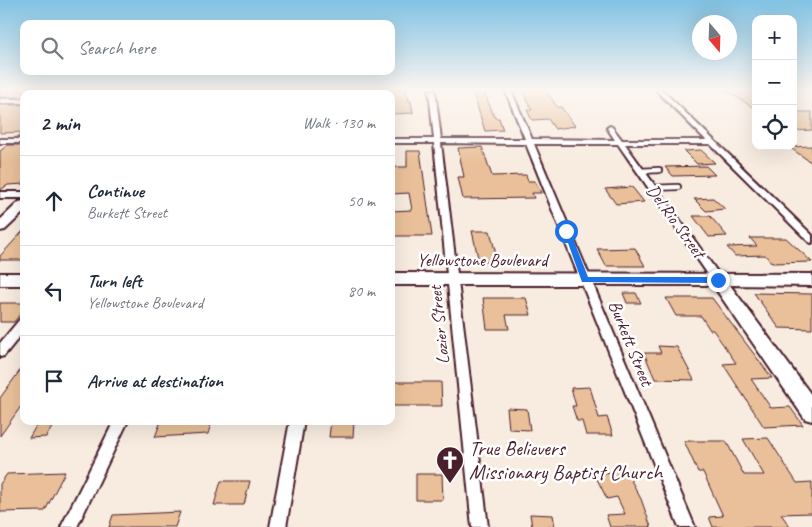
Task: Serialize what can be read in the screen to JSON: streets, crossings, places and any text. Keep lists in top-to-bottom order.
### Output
{
  "streets": {
    "street": [
      "Del Rio Street",
      "Yellowstone Boulevard",
      "Lozier Street",
      "Burkett Street"
    ]
  },
  "crossings": [
    ["Del Rio Street", "Yellowstone Boulevard"],
    ["Yellowstone Boulevard", "Lozier Street"],
    ["Yellowstone Boulevard", "Burkett Street"]
  ],
  "places": {
    "church": ["True Believers Missionary Baptist Church"]
  },
  "north": "bottom",
  "page": {
    "map_buttons": ["+", "−"],
    "search": "Search here",
    "heading": ["2 min", "Walk · 130 m"],
    "list": [
      ["Continue", "Burkett Street", "50 m"],
      ["Turn left", "Yellowstone Boulevard", "80 m"],
      "Arrive at destination"
    ]
  }
}
